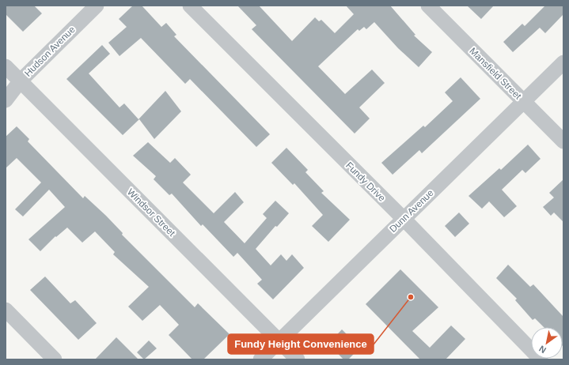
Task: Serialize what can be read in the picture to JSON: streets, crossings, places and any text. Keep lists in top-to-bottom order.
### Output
{
  "streets": {
    "street": [
      "Hudson Avenue",
      "Mansfield Street",
      "Fundy Drive",
      "Dunn Avenue",
      "Windsor Street"
    ]
  },
  "crossings": [
    ["Hudson Avenue", "Windsor Street"],
    ["Mansfield Street", "Dunn Avenue"],
    ["Fundy Drive", "Dunn Avenue"],
    ["Dunn Avenue", "Windsor Street"]
  ],
  "places": ["Fundy Height Convenience"],
  "north": "bottom left"
}
